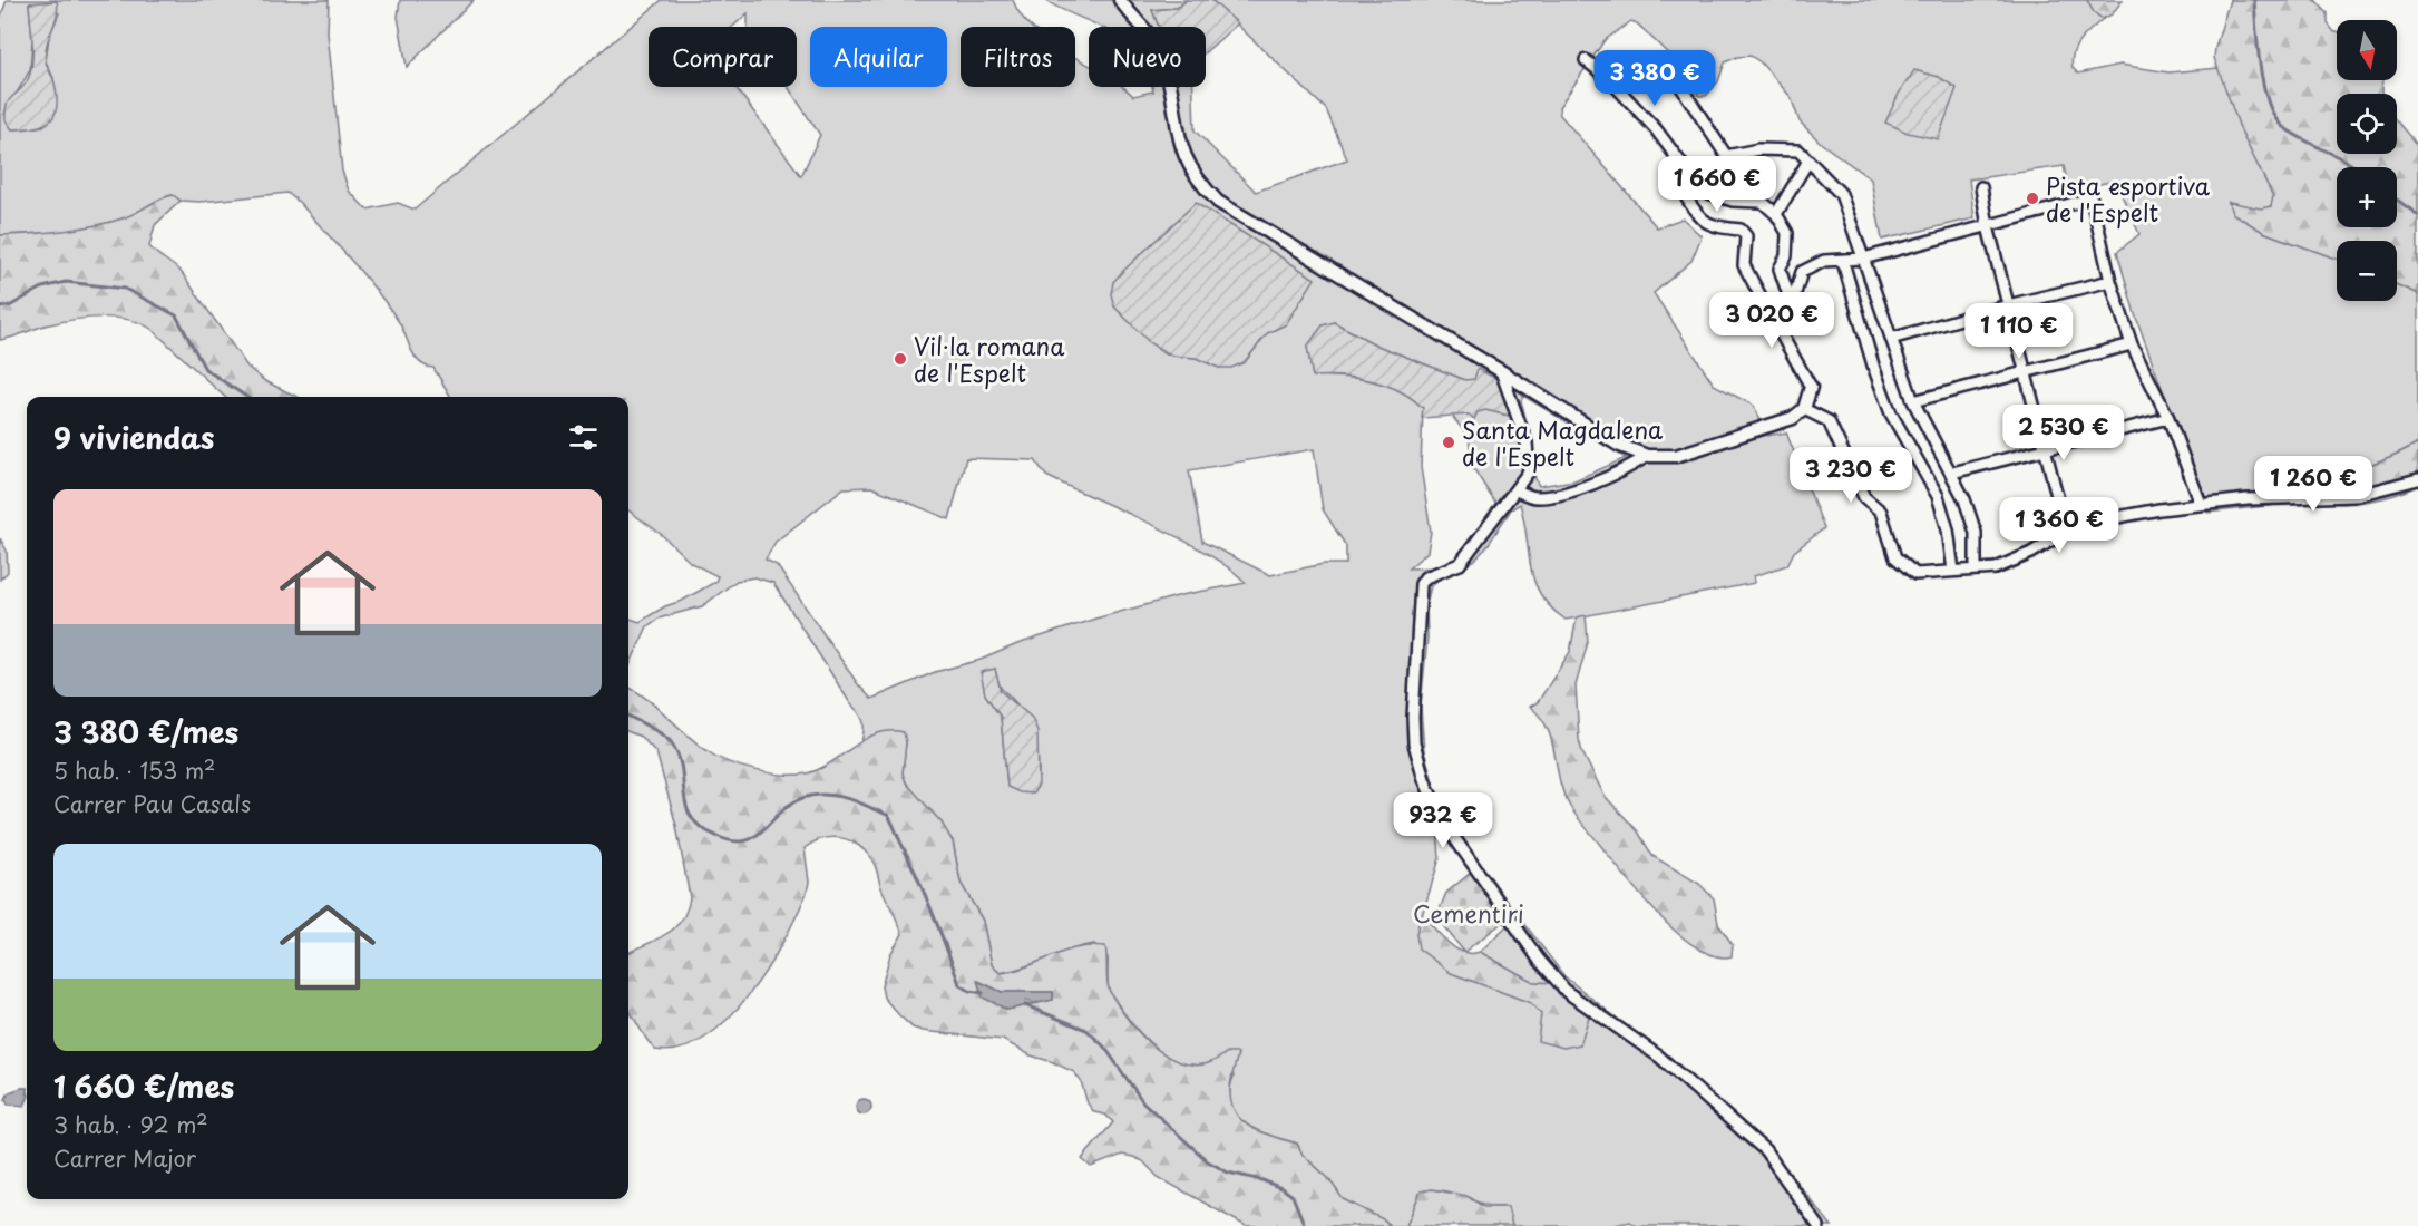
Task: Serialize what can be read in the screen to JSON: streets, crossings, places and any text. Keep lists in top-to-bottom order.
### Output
{
  "parks": ["Cementiri"],
  "places": ["Pista esportiva de l'Espelt", "Vil·la romana de l'Espelt", "Santa Magdalena de l'Espelt"],
  "north": "bottom",
  "page": {
    "map_buttons": ["+", "−"],
    "chip": [
      "Comprar",
      "Alquilar",
      "Filtros",
      "Nuevo"
    ],
    "price": [
      "3 380 €",
      "1 660 €",
      "3 020 €",
      "1 110 €",
      "2 530 €",
      "3 230 €",
      "1 260 €",
      "1 360 €",
      "932 €"
    ],
    "heading": "9 viviendas",
    "list": [
      {
        "name": "3 380 €/mes",
        "note": "5 hab. · 153 m² · Carrer Pau Casals"
      },
      {
        "name": "1 660 €/mes",
        "note": "3 hab. · 92 m² · Carrer Major"
      }
    ]
  }
}
